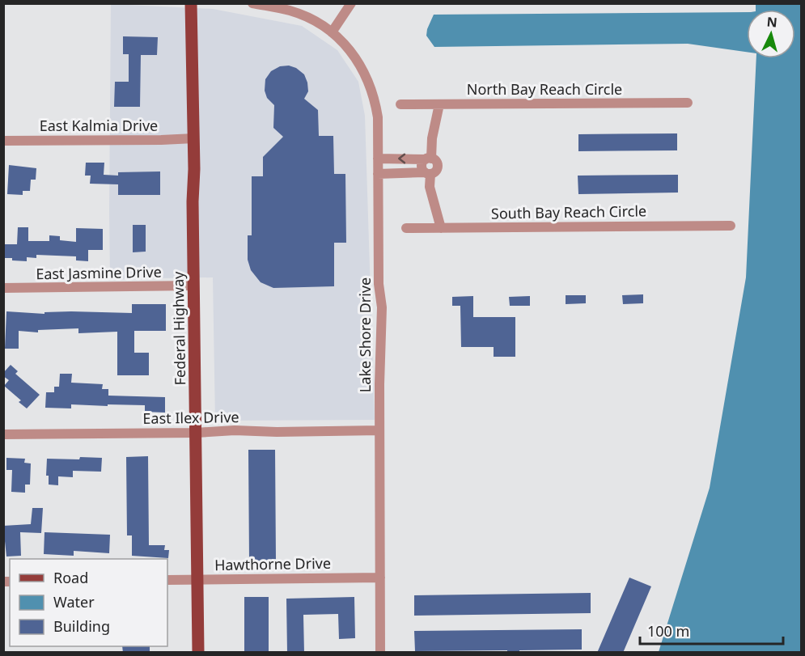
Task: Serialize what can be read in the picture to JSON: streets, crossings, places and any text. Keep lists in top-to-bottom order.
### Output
{
  "streets": {
    "main road": ["Federal Highway"],
    "street": [
      "North Bay Reach Circle",
      "East Kalmia Drive",
      "South Bay Reach Circle",
      "East Jasmine Drive",
      "Lake Shore Drive",
      "East Ilex Drive",
      "Hawthorne Drive"
    ]
  },
  "crossings": [
    ["East Kalmia Drive", "Federal Highway"],
    ["East Jasmine Drive", "Federal Highway"],
    ["Federal Highway", "East Ilex Drive"],
    ["Federal Highway", "Hawthorne Drive"],
    ["Lake Shore Drive", "East Ilex Drive"],
    ["Lake Shore Drive", "Hawthorne Drive"]
  ],
  "legend": ["Road", "Water", "Building"],
  "scale_bar": "100 m",
  "north": "top"
}
